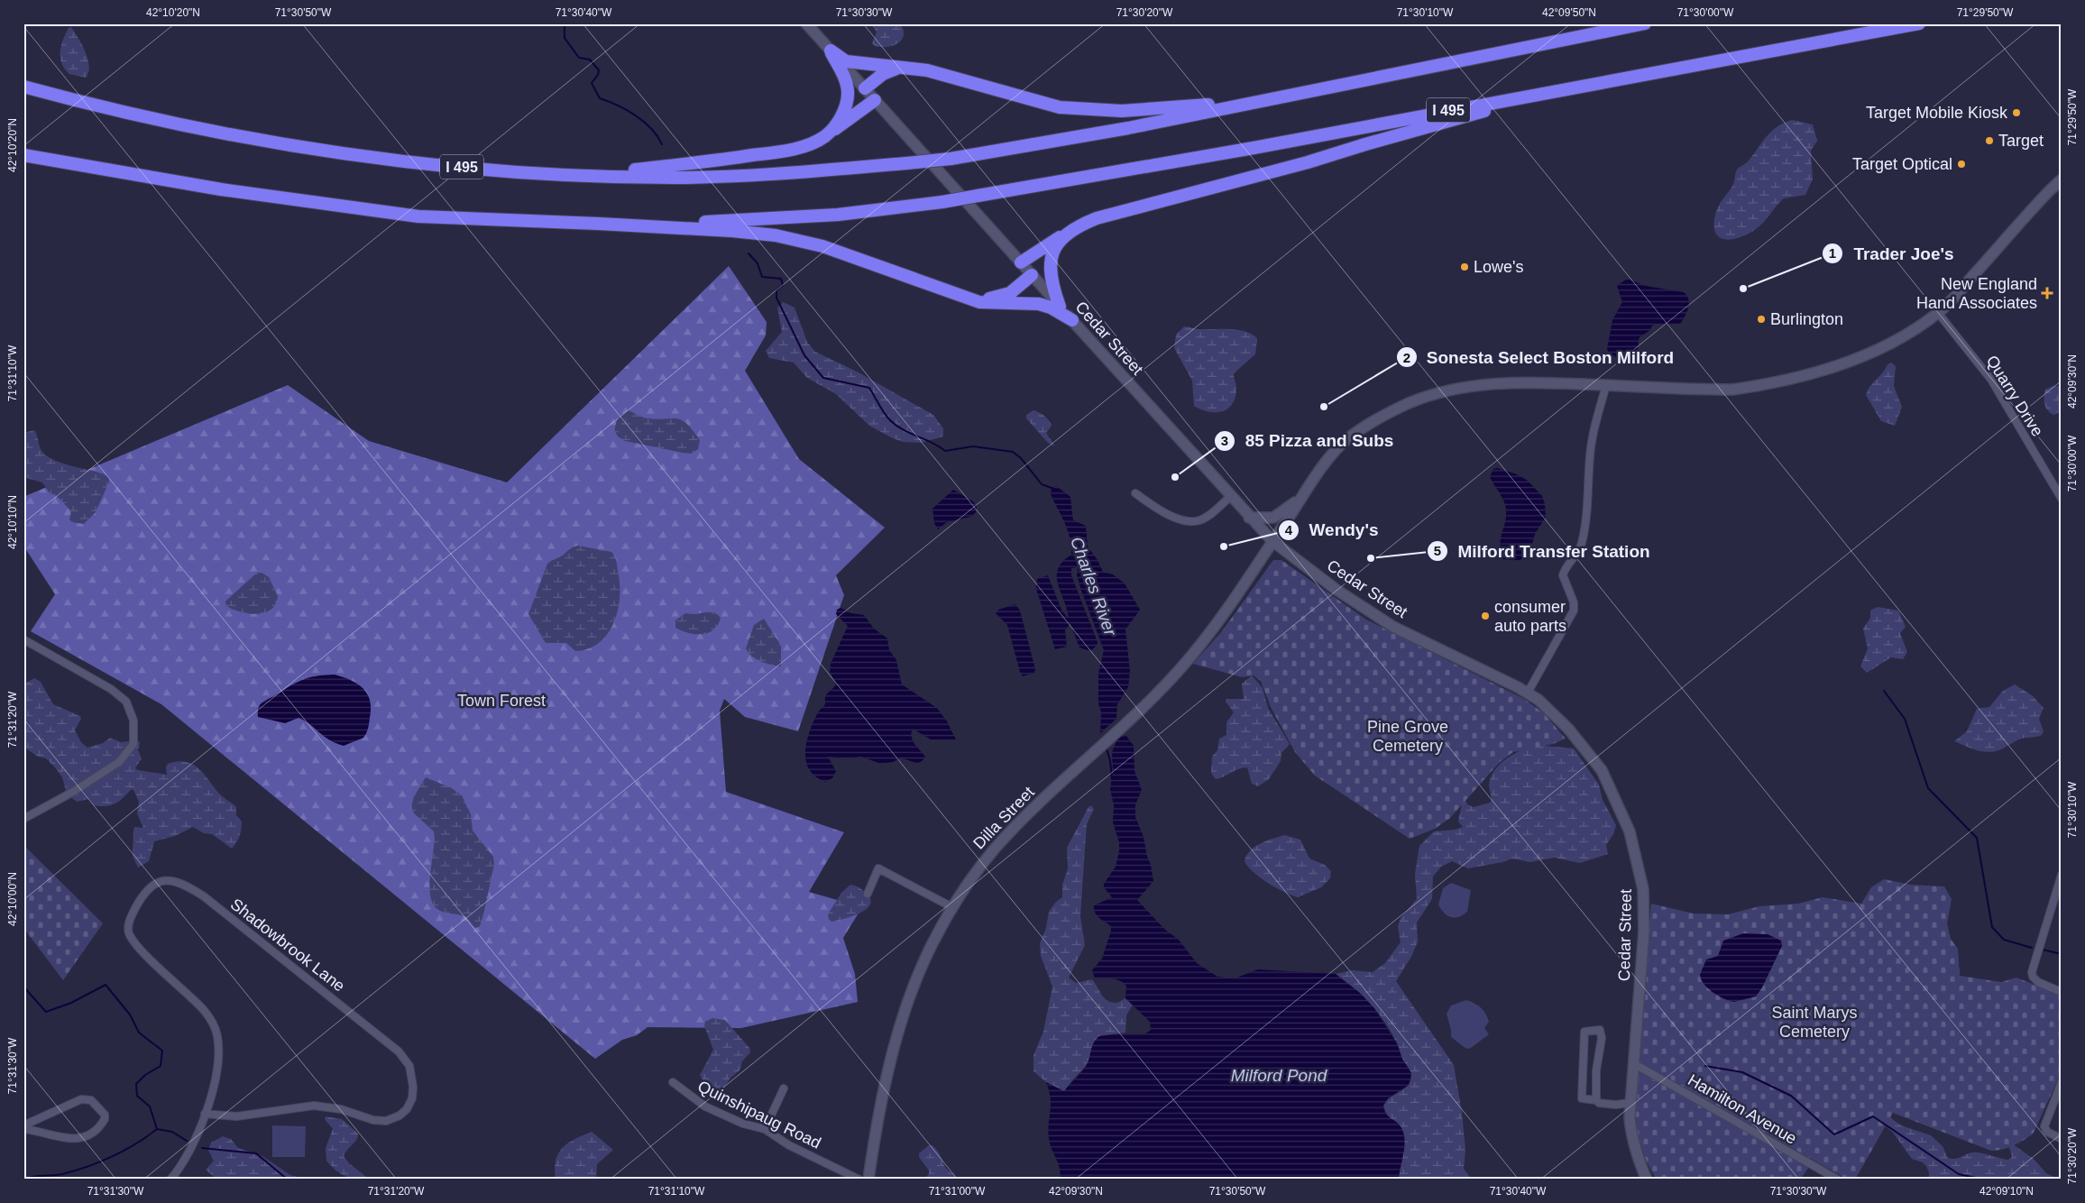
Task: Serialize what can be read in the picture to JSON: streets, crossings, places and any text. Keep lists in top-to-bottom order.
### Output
{
  "streets": {
    "highway": ["I 495"],
    "main road": ["Cedar Street", "Dilla Street"],
    "street": [
      "Quarry Drive",
      "Shadowbrook Lane",
      "Hamilton Avenue",
      "Quinshipaug Road"
    ]
  },
  "crossings": [
    ["Cedar Street", "Dilla Street"],
    ["Cedar Street", "Hamilton Avenue"],
    ["Quarry Drive", "Dilla Street"]
  ],
  "water": ["Charles River", "Milford Pond"],
  "parks": ["Town Forest", "Pine Grove Cemetery", "Saint Marys Cemetery"],
  "places": {
    "other": [
      "Target Mobile Kiosk",
      "Target",
      "Target Optical",
      "Lowe's",
      "Trader Joe's",
      "Burlington",
      "Sonesta Select Boston Milford",
      "85 Pizza and Subs",
      "Wendy's",
      "Milford Transfer Station",
      "consumer auto parts"
    ],
    "health": ["New England Hand Associates"]
  },
  "coordinates": [
    "42°10'20\"N",
    "71°30'50\"W",
    "71°30'40\"W",
    "71°30'30\"W",
    "71°30'20\"W",
    "71°30'10\"W",
    "42°09'50\"N",
    "71°30'00\"W",
    "71°29'50\"W",
    "71°31'10\"W",
    "42°09'30\"N",
    "42°10'10\"N",
    "71°31'20\"W",
    "42°10'00\"N",
    "71°31'30\"W",
    "71°31'00\"W",
    "42°09'10\"N"
  ]
}
